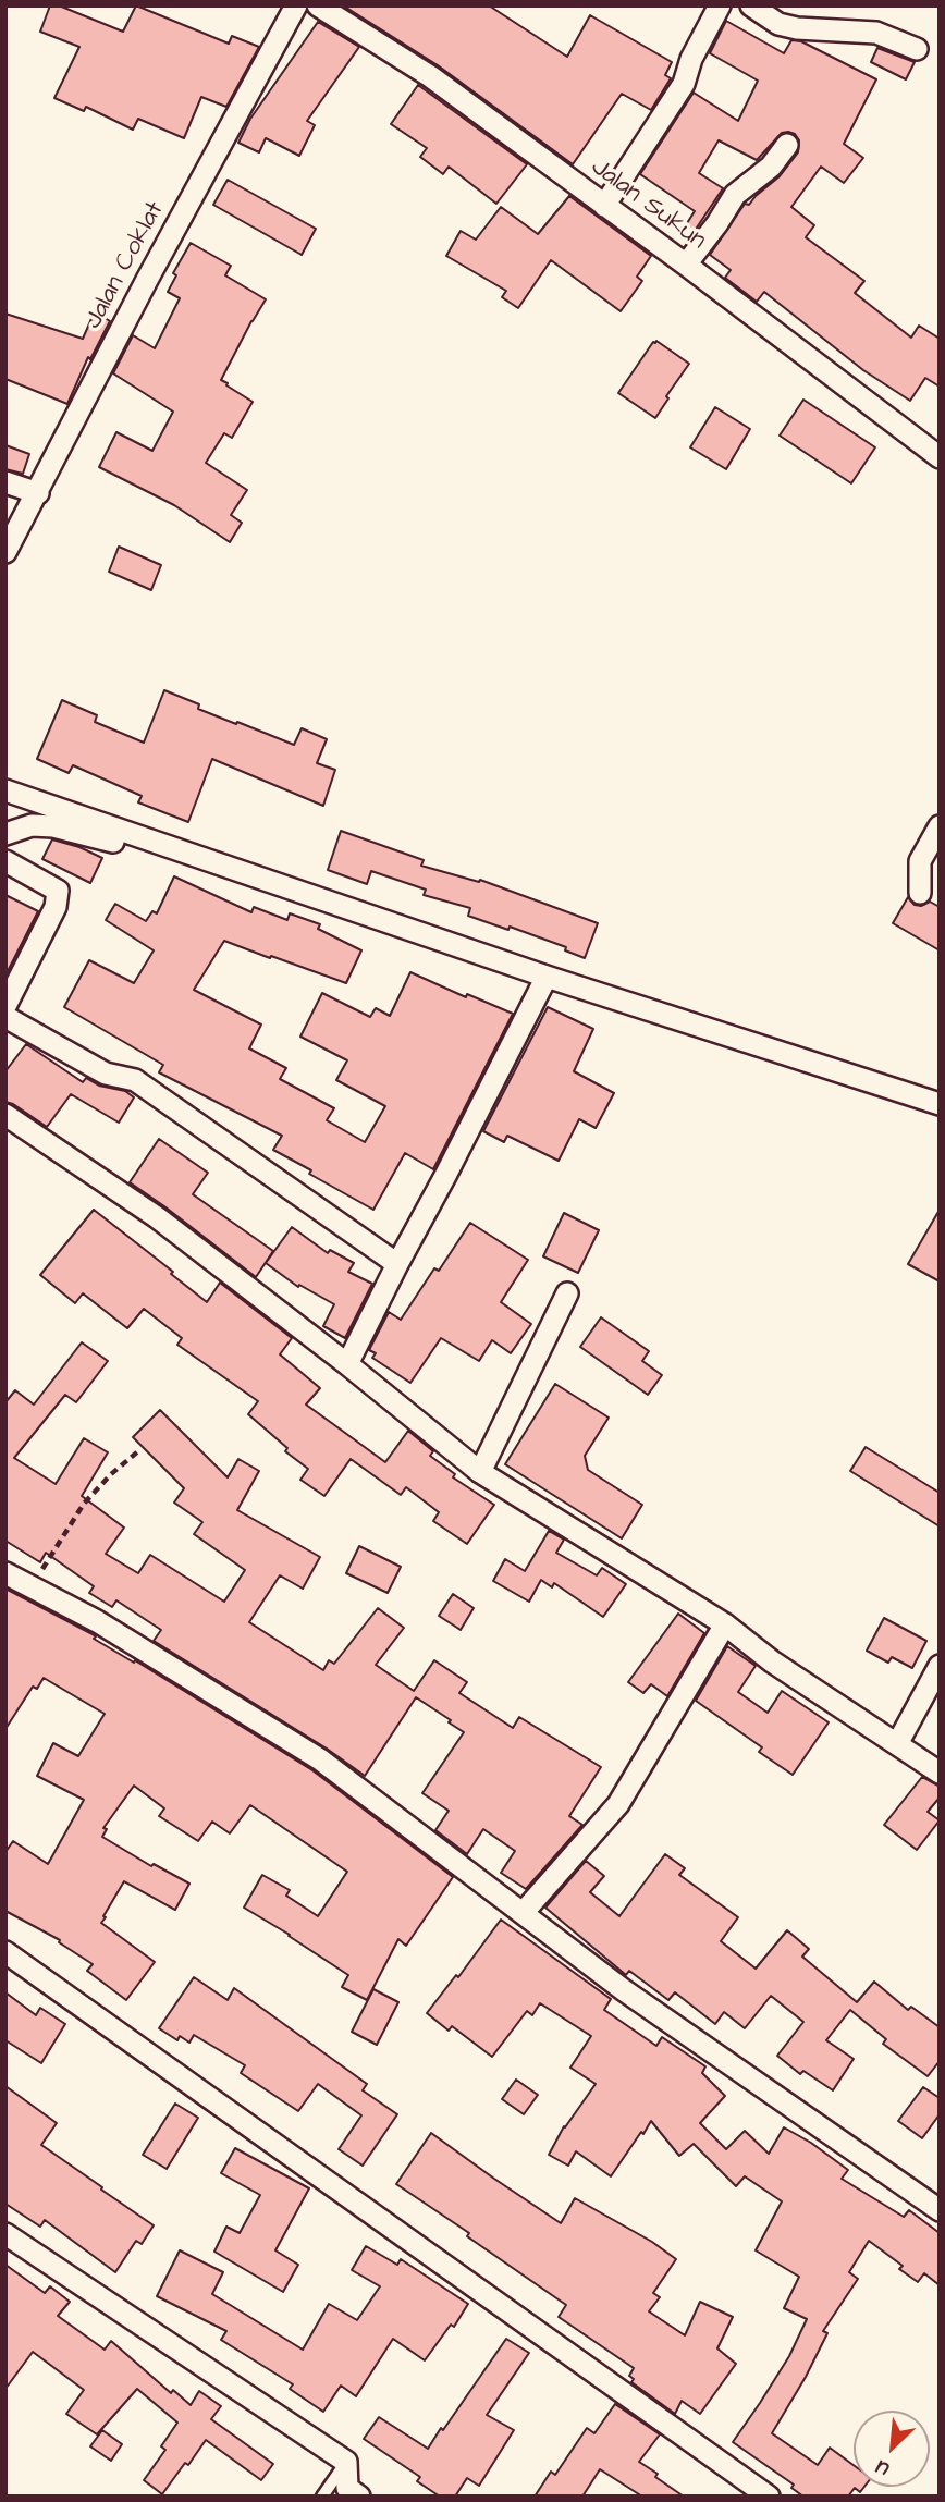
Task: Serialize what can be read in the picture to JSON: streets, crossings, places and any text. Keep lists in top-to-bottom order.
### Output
{
  "streets": {
    "street": ["Jalan Sukun", "Jalan Coklat"]
  },
  "north": "bottom left"
}
